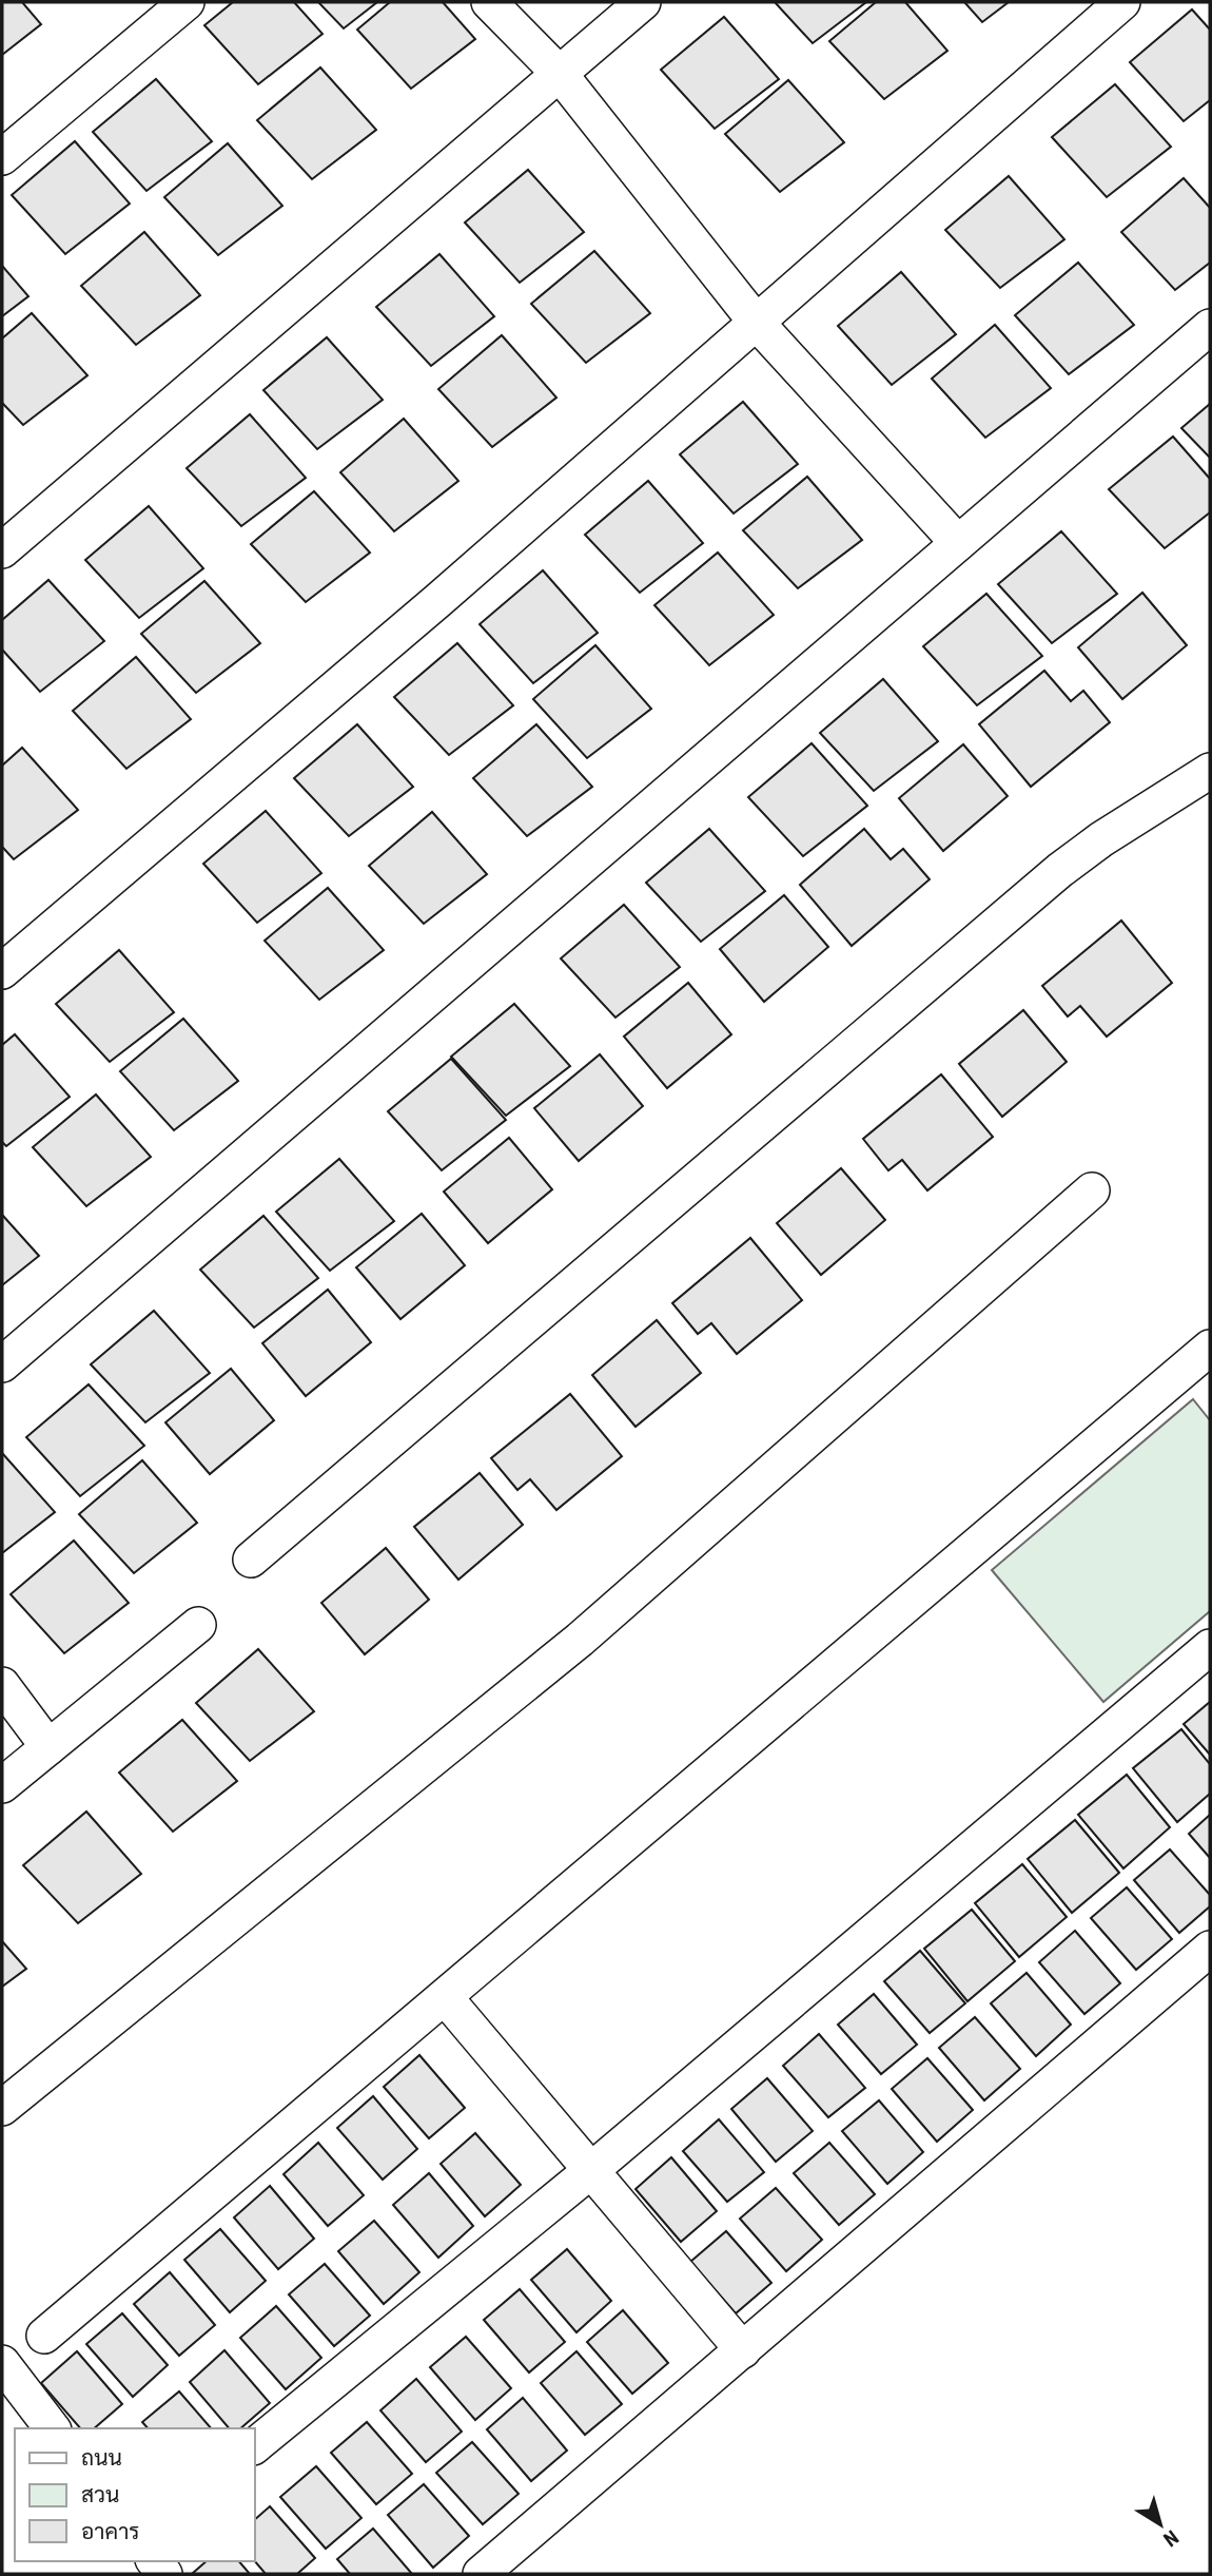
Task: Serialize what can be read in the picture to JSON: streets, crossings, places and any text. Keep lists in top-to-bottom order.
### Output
{
  "legend": ["ถนน", "สวน", "อาคาร"],
  "north": "bottom right"
}
